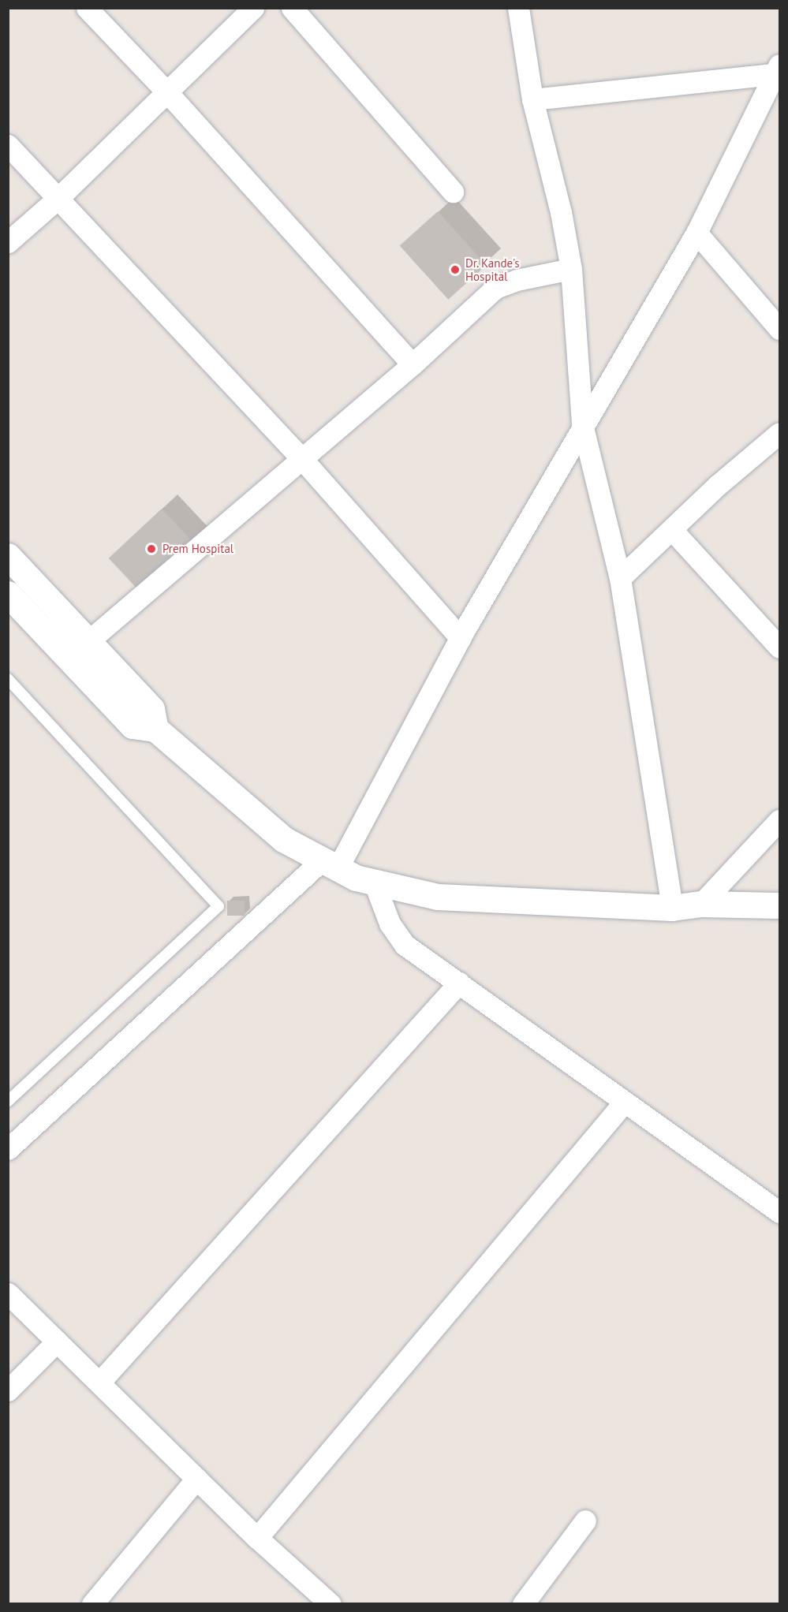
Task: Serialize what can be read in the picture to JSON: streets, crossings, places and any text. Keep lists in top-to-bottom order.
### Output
{
  "places": ["Dr. Kande's Hospital", "Prem Hospital"]
}
